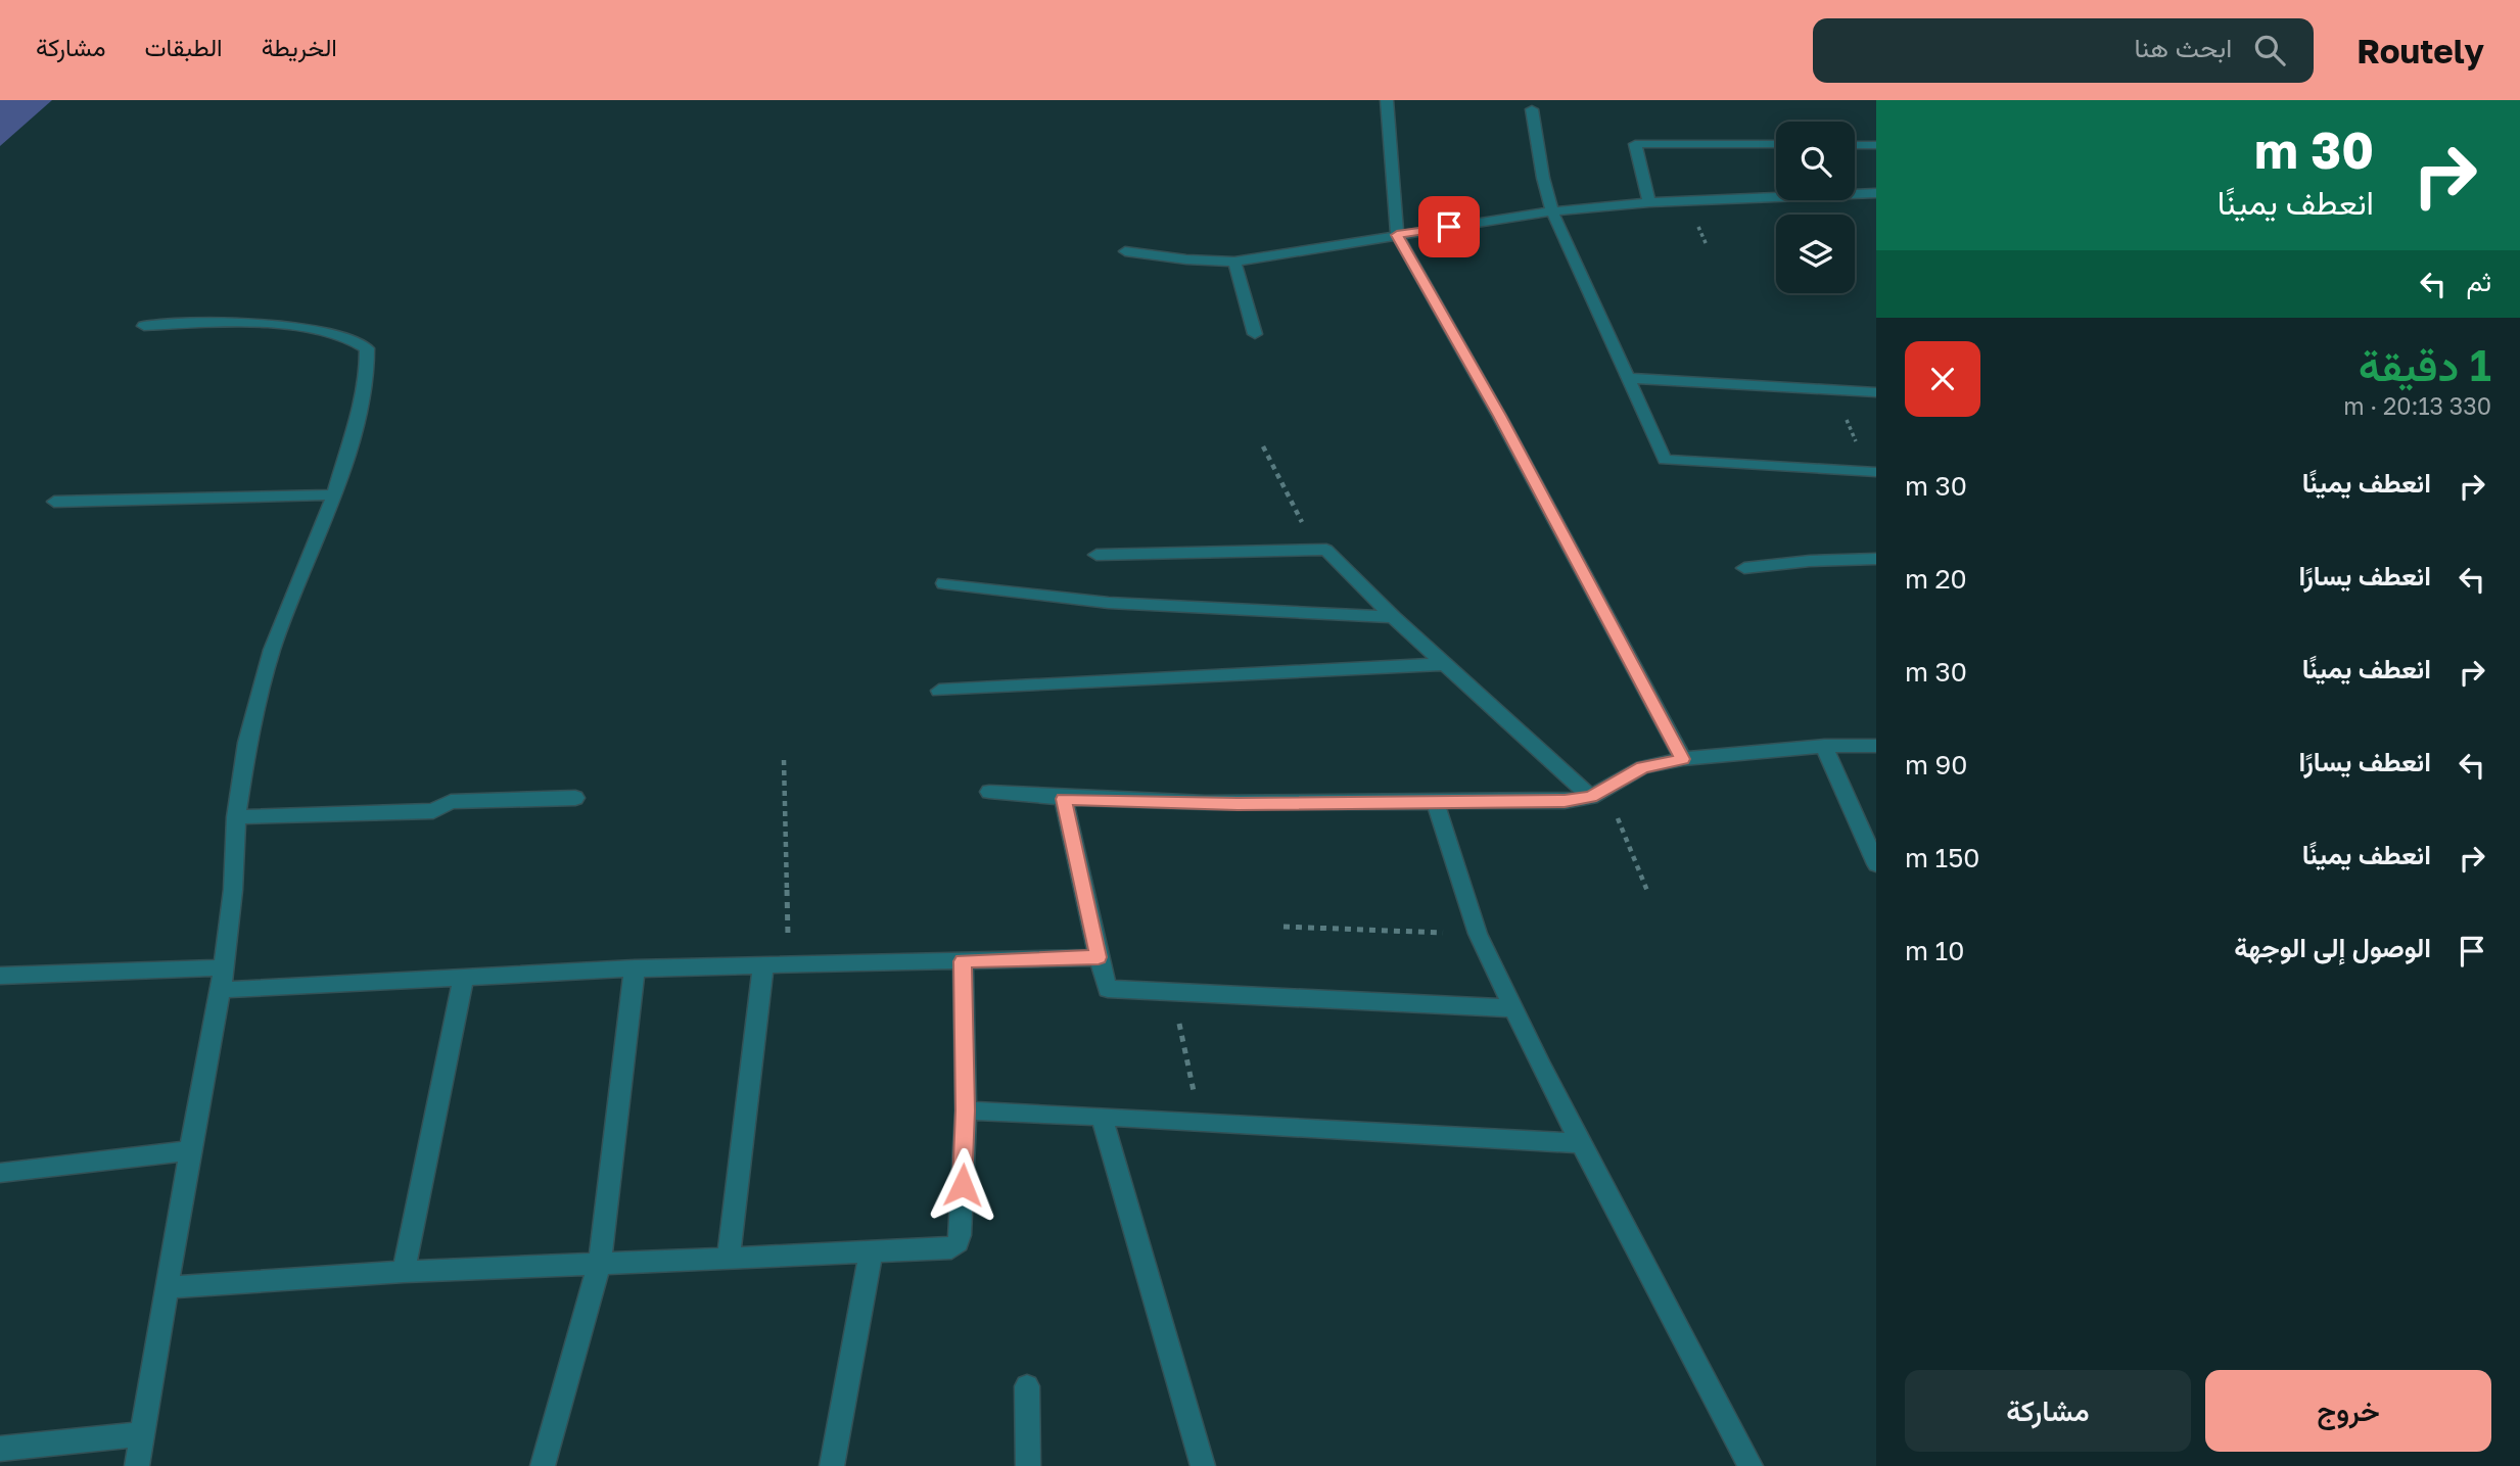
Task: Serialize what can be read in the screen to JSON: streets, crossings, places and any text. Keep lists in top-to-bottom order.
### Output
{
  "page": {
    "header": "Routely",
    "search": "ابحث هنا",
    "nav": ["الخريطة", "الطبقات", "مشاركة"],
    "turn": ["30 m", "انعطف يمينًا"],
    "then": "ثم",
    "heading": ["1 دقيقة", "330 m · 20:13"],
    "list": [
      {
        "name": "انعطف يمينًا",
        "value": "30 m"
      },
      {
        "name": "انعطف يسارًا",
        "value": "20 m"
      },
      {
        "name": "انعطف يمينًا",
        "value": "30 m"
      },
      {
        "name": "انعطف يسارًا",
        "value": "90 m"
      },
      {
        "name": "انعطف يمينًا",
        "value": "150 m"
      },
      {
        "name": "الوصول إلى الوجهة",
        "value": "10 m"
      }
    ],
    "buttons": ["خروج", "مشاركة"]
  }
}
